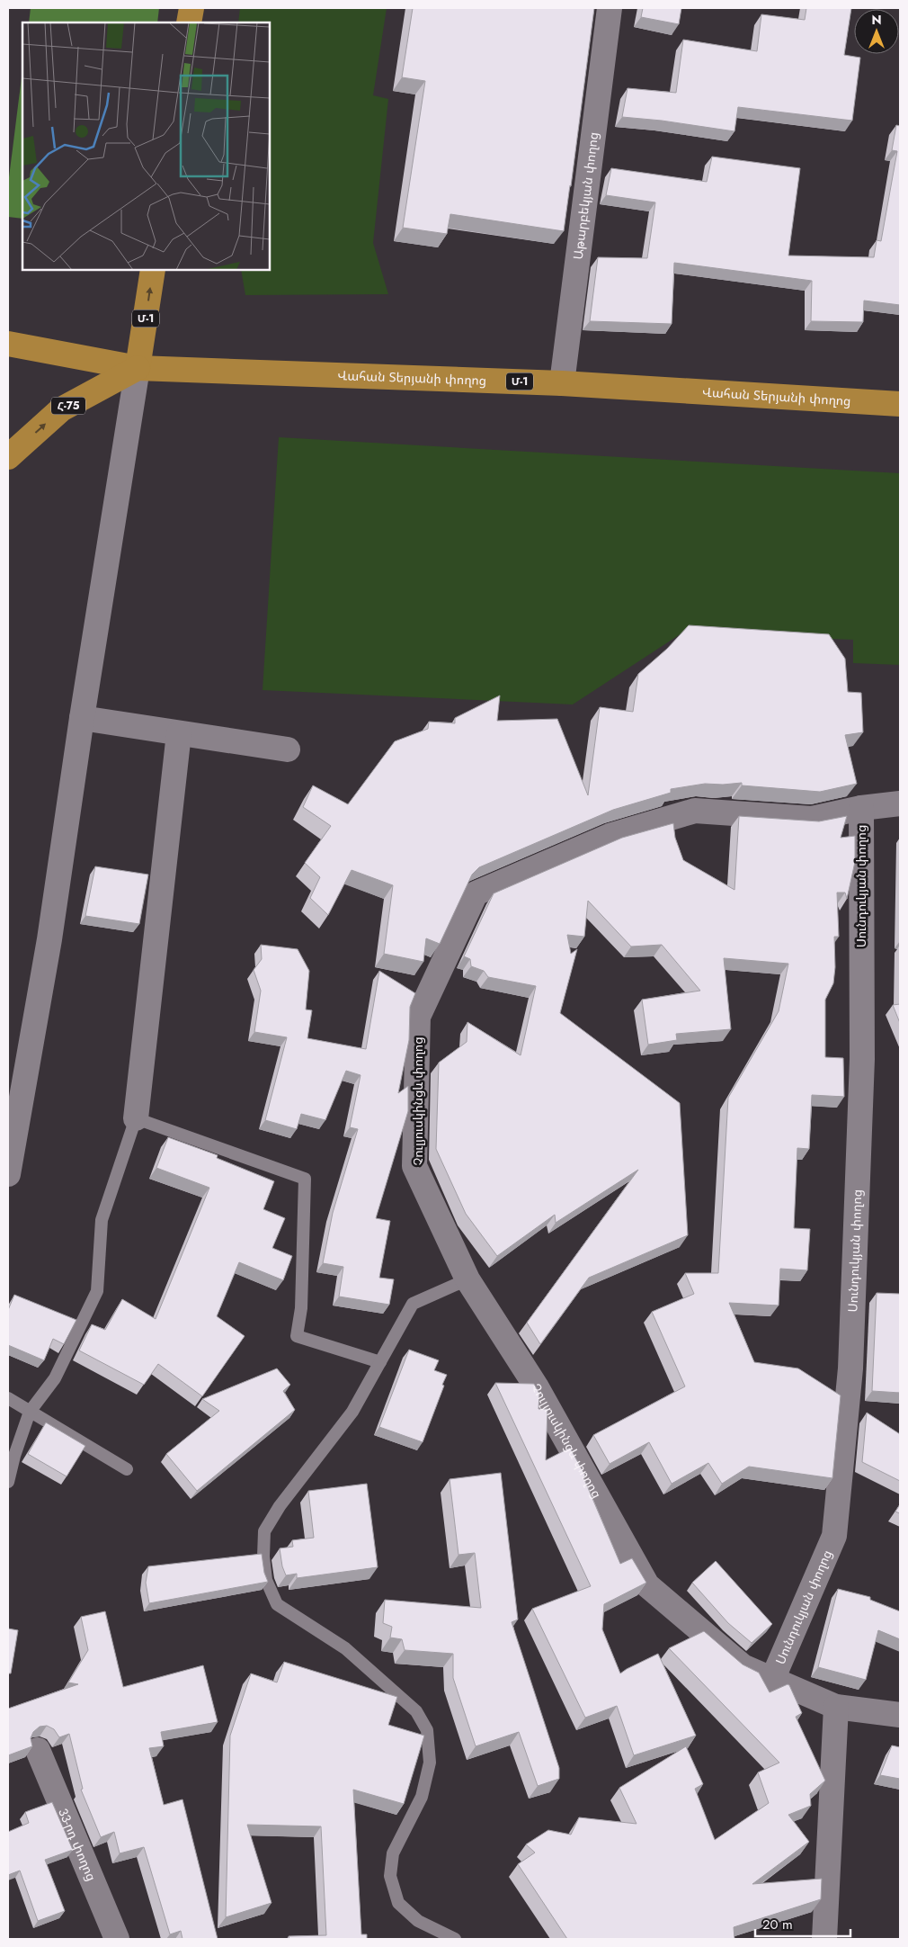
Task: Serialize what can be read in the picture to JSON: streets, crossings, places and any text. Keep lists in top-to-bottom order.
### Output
{
  "streets": {
    "highway": ["Մ-1", "Վահան Տերյանի փողոց", "Հ-75"],
    "street": [
      "Աթարբեկյան փողոց",
      "Սունդուկյան փողոց",
      "Չուլյուսկինցև փողոց",
      "33-րդ փողոց"
    ]
  },
  "crossings": [
    ["Աթարբեկյան փողոց", "Վահան Տերյանի փողոց"],
    ["Մ-1", "Վահան Տերյանի փողոց"],
    ["Մ-1", "Հ-75"],
    ["Վահան Տերյանի փողոց", "Հ-75"],
    ["Սունդուկյան փողոց", "Չուլյուսկինցև փողոց"]
  ],
  "scale_bar": "20 m",
  "north": "top"
}
